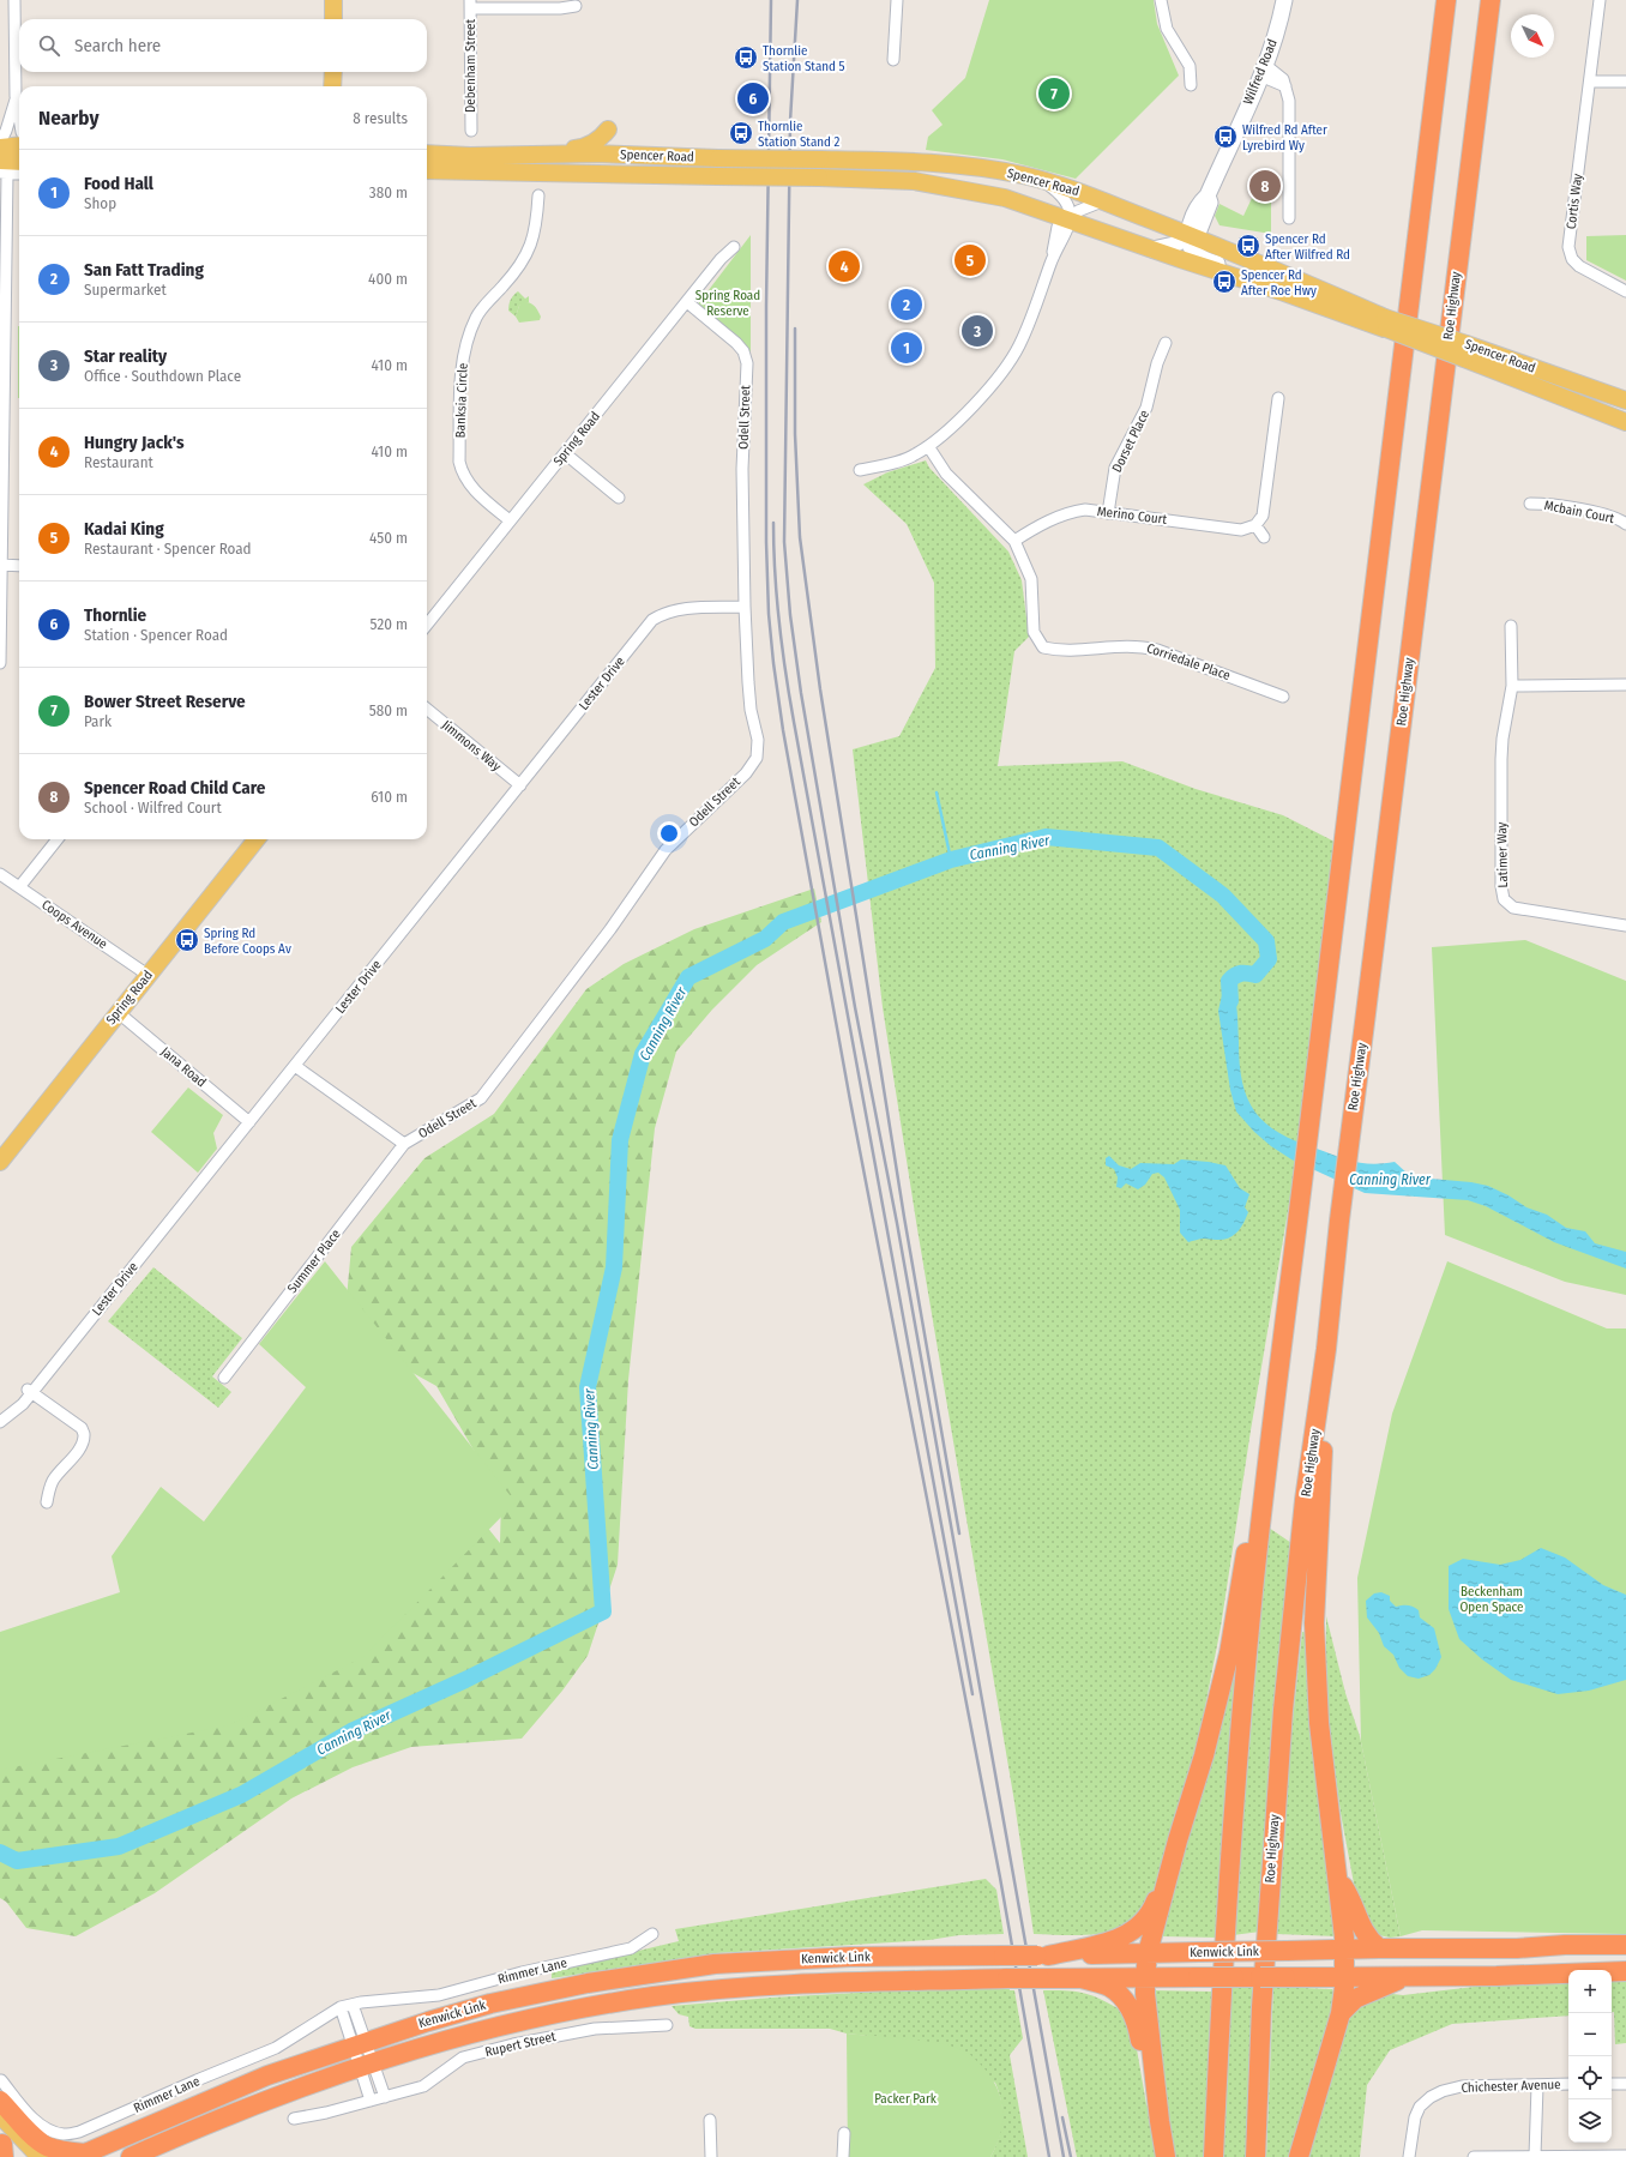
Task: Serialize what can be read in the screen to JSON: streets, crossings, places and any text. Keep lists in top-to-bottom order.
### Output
{
  "streets": {
    "highway": ["Roe Highway", "Kenwick Link"],
    "main road": ["Wilfred Road", "Spencer Road", "Spring Road"],
    "street": [
      "Debenham Street",
      "Cortis Way",
      "Banksia Circle",
      "Odell Street",
      "Dorset Place",
      "Mcbain Court",
      "Merino Court",
      "Corriedale Place",
      "Lester Drive",
      "Jimmons Way",
      "Latimer Way",
      "Coops Avenue",
      "Jana Road",
      "Summer Place",
      "Rimmer Lane",
      "Rupert Street",
      "Chichester Avenue"
    ]
  },
  "crossings": [
    ["Wilfred Road", "Spencer Road"],
    ["Banksia Circle", "Spring Road"],
    ["Odell Street", "Spring Road"],
    ["Odell Street", "Lester Drive"],
    ["Odell Street", "Summer Place"],
    ["Spring Road", "Coops Avenue"],
    ["Spring Road", "Jana Road"],
    ["Dorset Place", "Merino Court"],
    ["Merino Court", "Corriedale Place"],
    ["Lester Drive", "Jimmons Way"],
    ["Lester Drive", "Jana Road"]
  ],
  "water": ["Canning River"],
  "parks": ["Spring Road Reserve", "Beckenham Open Space", "Packer Park"],
  "places": {
    "bus stop": [
      "Thornlie Station Stand 5",
      "Thornlie Station Stand 2",
      "Wilfred Rd After Lyrebird Wy",
      "Spencer Rd After Wilfred Rd",
      "Spencer Rd After Roe Hwy",
      "Spring Rd Before Coops Av"
    ]
  },
  "north": "bottom right",
  "page": {
    "search": "Search here",
    "pins": [
      "7",
      "6",
      "8",
      "5",
      "4",
      "2",
      "3",
      "1"
    ],
    "heading": ["Nearby", "8 results"],
    "list": [
      {
        "mark": "1",
        "name": "Food Hall",
        "note": "Shop",
        "value": "380 m"
      },
      {
        "mark": "2",
        "name": "San Fatt Trading",
        "note": "Supermarket",
        "value": "400 m"
      },
      {
        "mark": "3",
        "name": "Star reality",
        "note": "Office · Southdown Place",
        "value": "410 m"
      },
      {
        "mark": "4",
        "name": "Hungry Jack's",
        "note": "Restaurant",
        "value": "410 m"
      },
      {
        "mark": "5",
        "name": "Kadai King",
        "note": "Restaurant · Spencer Road",
        "value": "450 m"
      },
      {
        "mark": "6",
        "name": "Thornlie",
        "note": "Station · Spencer Road",
        "value": "520 m"
      },
      {
        "mark": "7",
        "name": "Bower Street Reserve",
        "note": "Park",
        "value": "580 m"
      },
      {
        "mark": "8",
        "name": "Spencer Road Child Care",
        "note": "School · Wilfred Court",
        "value": "610 m"
      }
    ],
    "map_buttons": ["+", "−"]
  }
}
